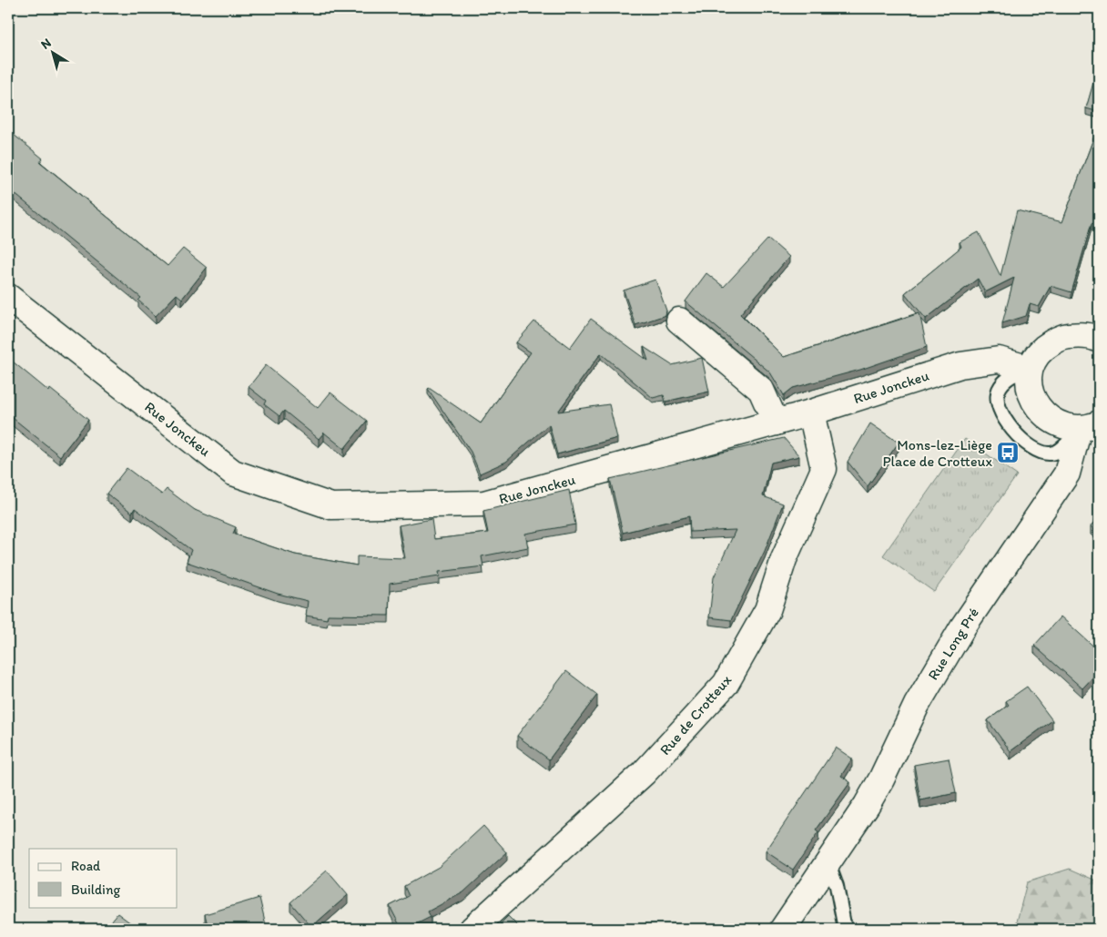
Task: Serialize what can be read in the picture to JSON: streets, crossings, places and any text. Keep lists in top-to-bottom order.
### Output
{
  "streets": {
    "street": ["Rue Jonckeu", "Rue Long Pré", "Rue de Crotteux"]
  },
  "crossings": [
    ["Rue Jonckeu", "Rue de Crotteux"]
  ],
  "places": {
    "bus stop": ["Mons-lez-Liège Place de Crotteux"]
  },
  "legend": ["Road", "Building"],
  "north": "top left"
}
